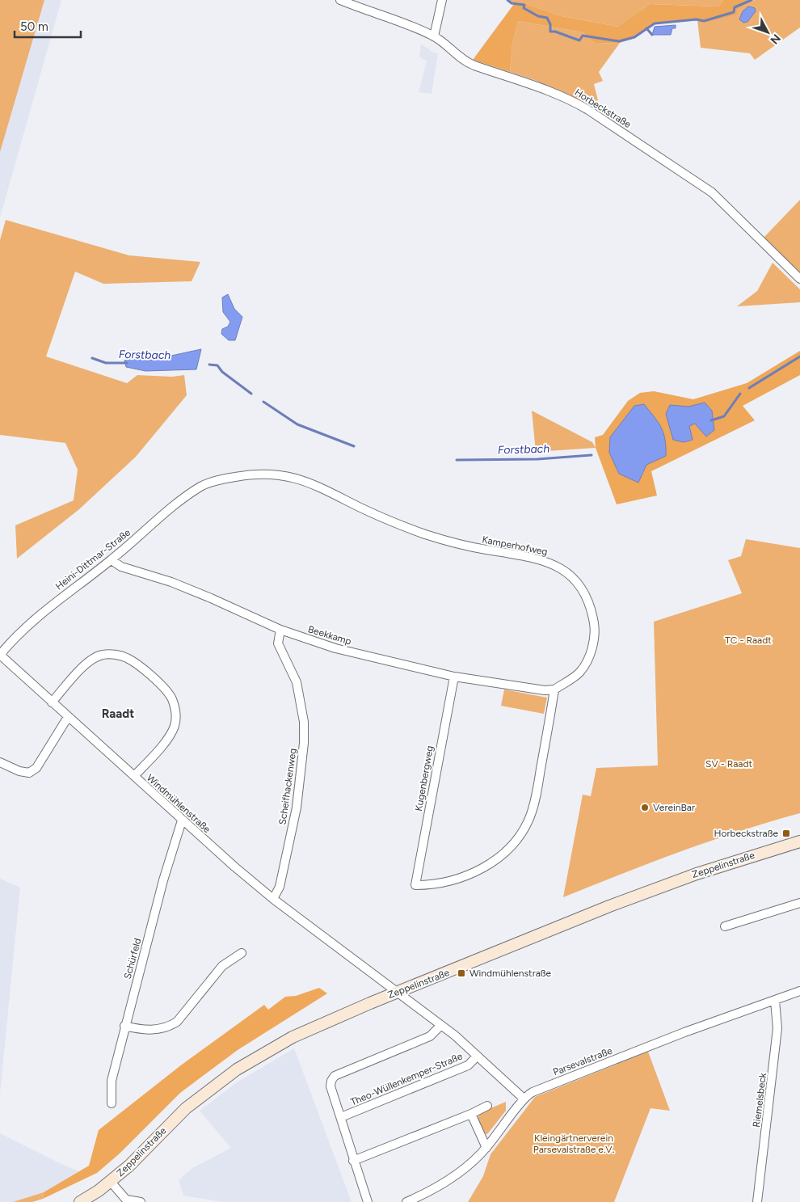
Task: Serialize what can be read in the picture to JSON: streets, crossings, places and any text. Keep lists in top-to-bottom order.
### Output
{
  "streets": {
    "main road": ["Zeppelinstraße"],
    "street": [
      "Horbeckstraße",
      "Kamperhofweg",
      "Heini-Dittmar-Straße",
      "Beekkamp",
      "Kugenbergweg",
      "Scheifhackenweg",
      "Windmühlenstraße",
      "Schürfeld",
      "Parsevalstraße",
      "Theo-Wüllenkemper-Straße",
      "Riemelsbeck"
    ]
  },
  "crossings": [
    ["Kamperhofweg", "Heini-Dittmar-Straße"],
    ["Kamperhofweg", "Beekkamp"],
    ["Kamperhofweg", "Kugenbergweg"],
    ["Heini-Dittmar-Straße", "Beekkamp"],
    ["Heini-Dittmar-Straße", "Windmühlenstraße"],
    ["Beekkamp", "Kugenbergweg"],
    ["Beekkamp", "Scheifhackenweg"],
    ["Scheifhackenweg", "Windmühlenstraße"],
    ["Windmühlenstraße", "Zeppelinstraße"],
    ["Windmühlenstraße", "Schürfeld"],
    ["Windmühlenstraße", "Parsevalstraße"],
    ["Windmühlenstraße", "Theo-Wüllenkemper-Straße"],
    ["Parsevalstraße", "Riemelsbeck"]
  ],
  "districts": ["Raadt"],
  "water": ["Forstbach"],
  "parks": ["TC - Raadt", "SV - Raadt", "Kleingärtnerverein Parsevalstraße e.V."],
  "places": {
    "other": ["VereinBar"],
    "transit": ["Horbeckstraße", "Windmühlenstraße"]
  },
  "scale_bar": "50 m",
  "north": "bottom right"
}
